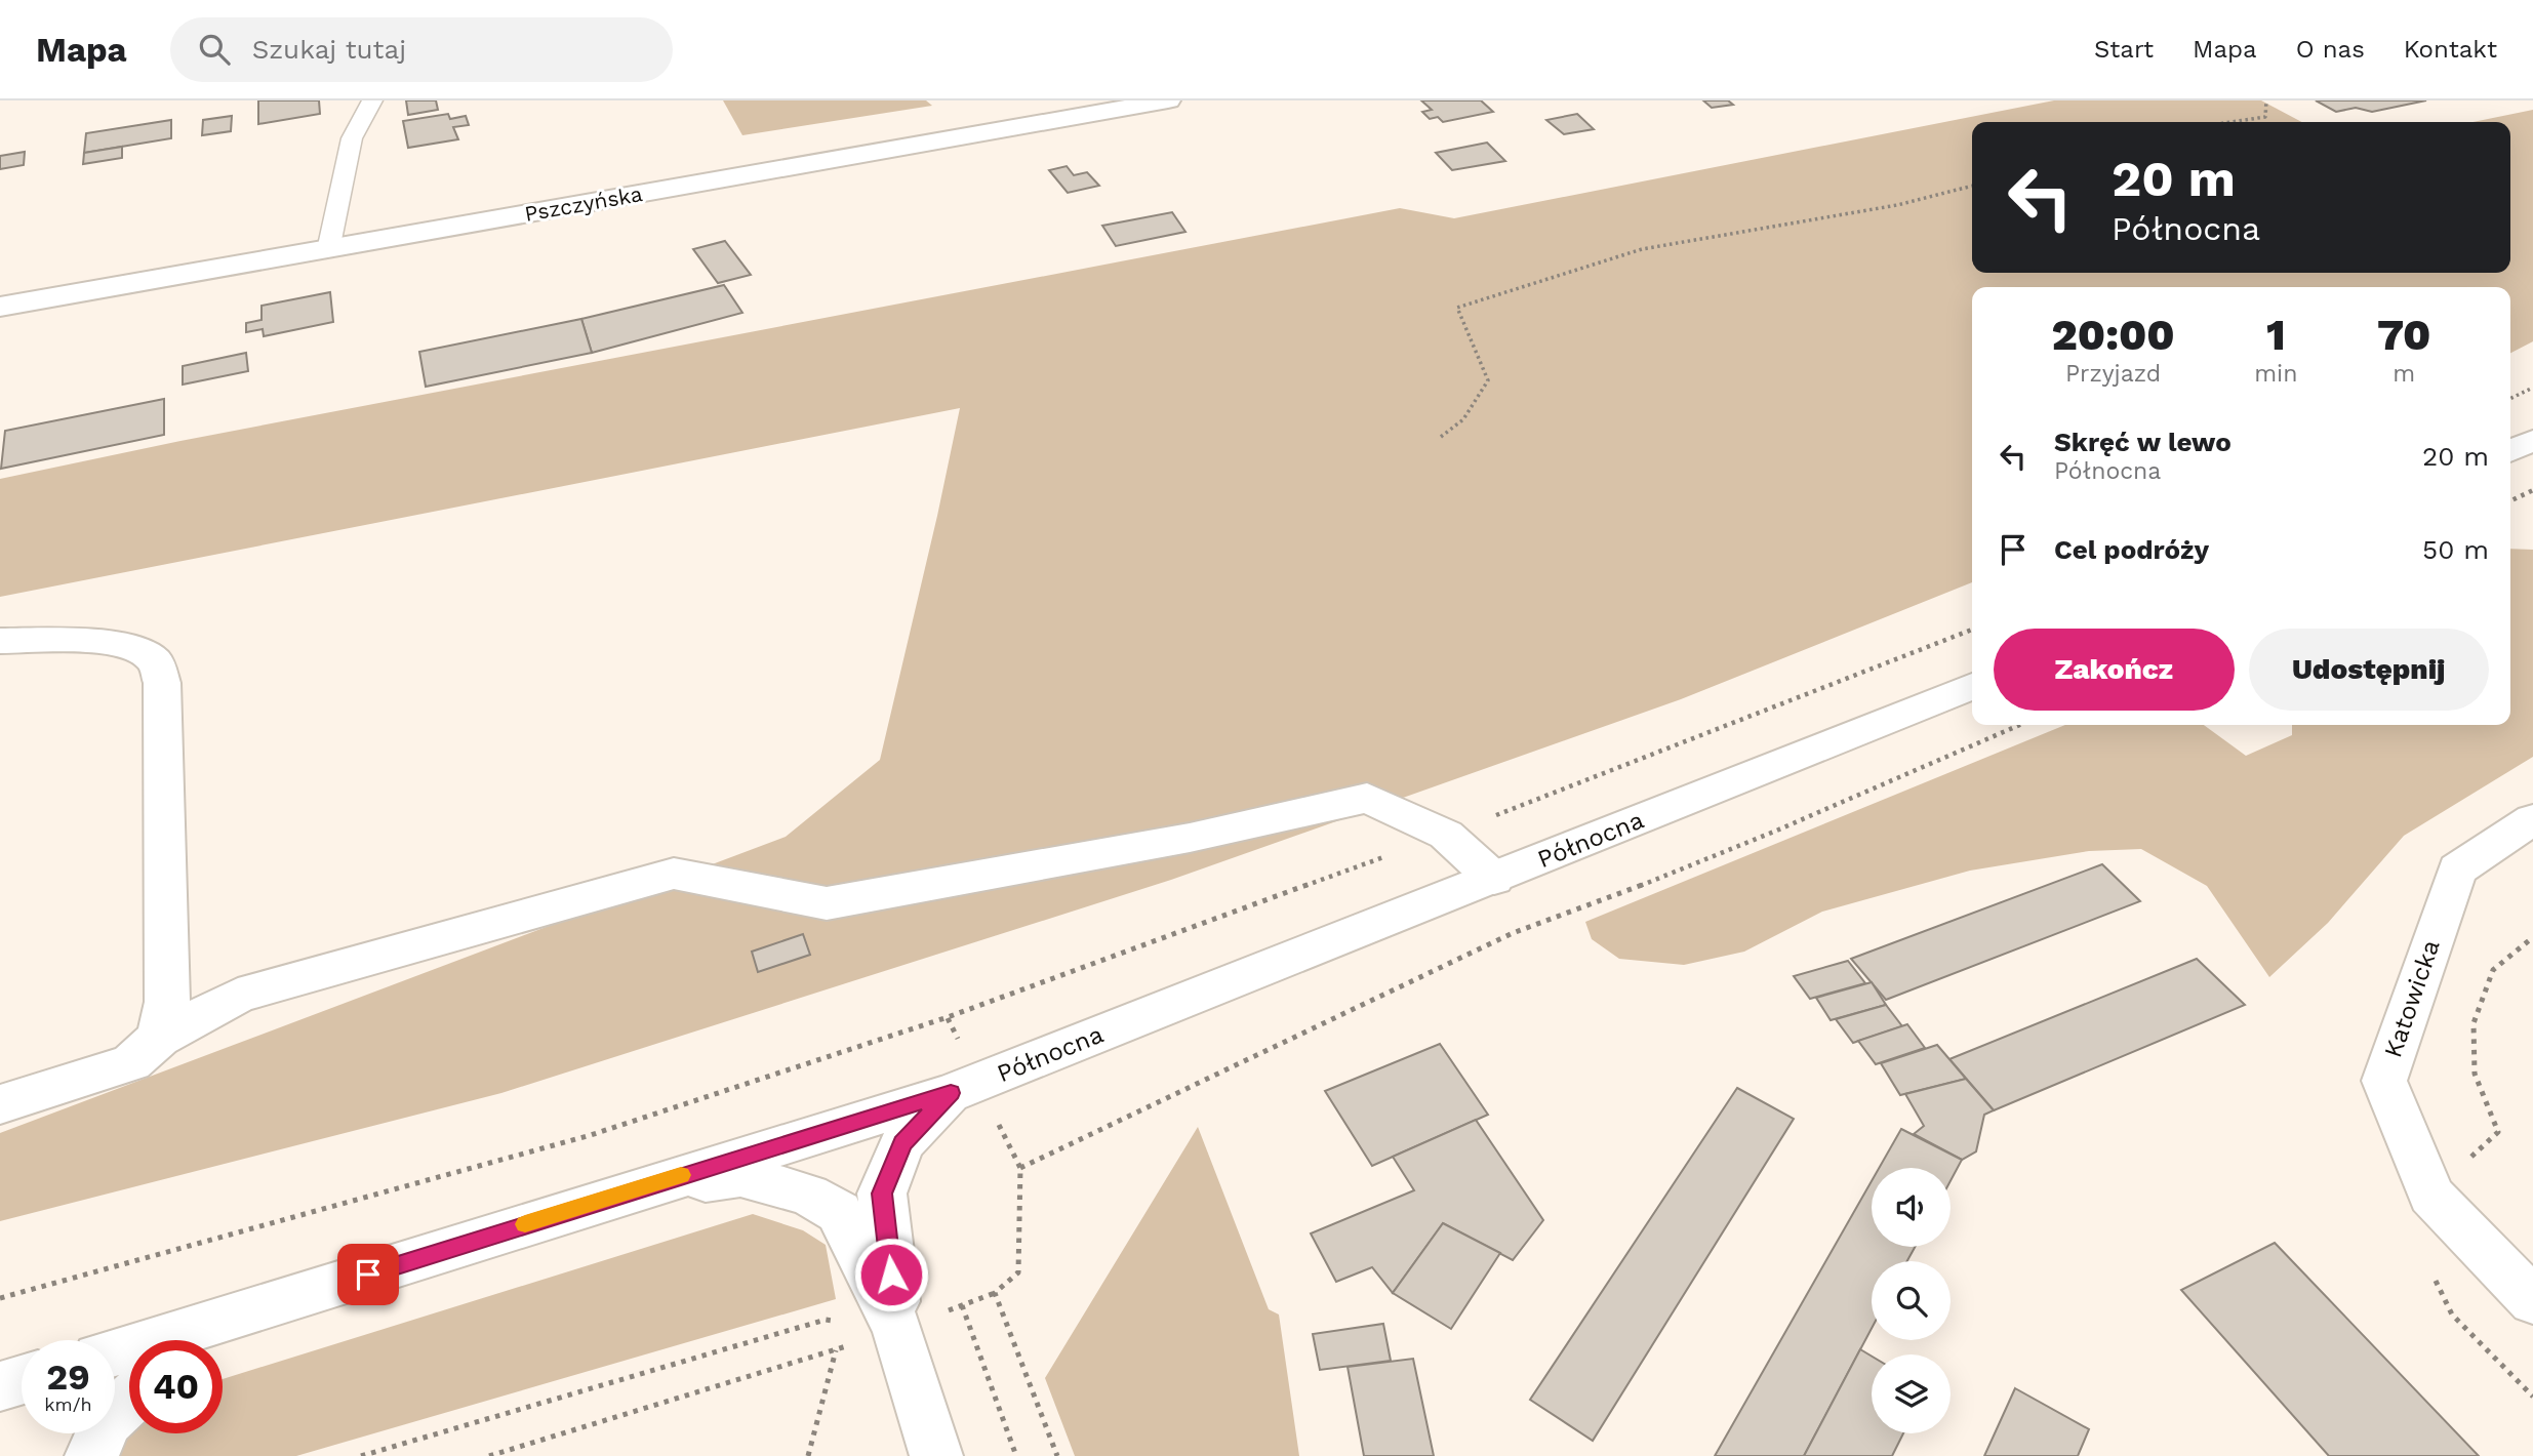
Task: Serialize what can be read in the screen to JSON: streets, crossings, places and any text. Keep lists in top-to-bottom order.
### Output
{
  "streets": {
    "street": ["Pszczyńska", "Północna", "Katowicka"]
  },
  "page": {
    "header": "Mapa",
    "search": "Szukaj tutaj",
    "nav": [
      "Start",
      "Mapa",
      "O nas",
      "Kontakt"
    ],
    "turn": ["20 m", "Północna"],
    "eta": [
      "20:00",
      "Przyjazd",
      "1",
      "min",
      "70",
      "m"
    ],
    "list": [
      {
        "name": "Skręć w lewo",
        "note": "Północna",
        "value": "20 m"
      },
      {
        "name": "Cel podróży",
        "value": "50 m"
      }
    ],
    "buttons": ["Zakończ", "Udostępnij"],
    "speed": "29 km/h",
    "limit": "40"
  }
}
